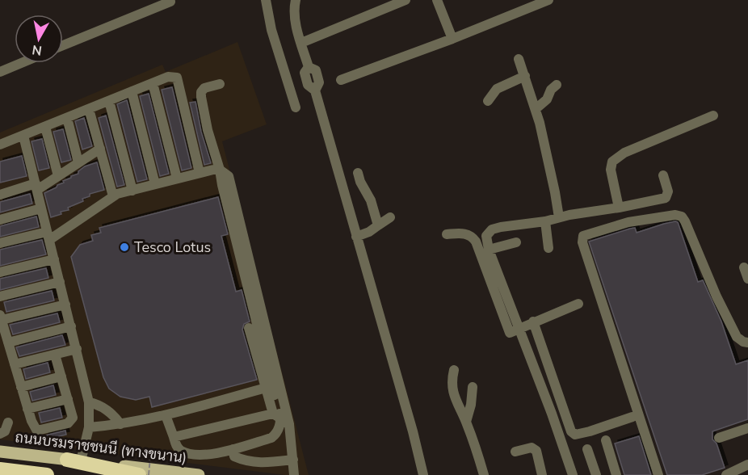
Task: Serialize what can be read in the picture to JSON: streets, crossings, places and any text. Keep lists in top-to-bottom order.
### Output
{
  "streets": {
    "main road": ["ถนนบรมราชชนนี (ทางขนาน)"]
  },
  "places": ["Tesco Lotus"],
  "north": "bottom"
}
